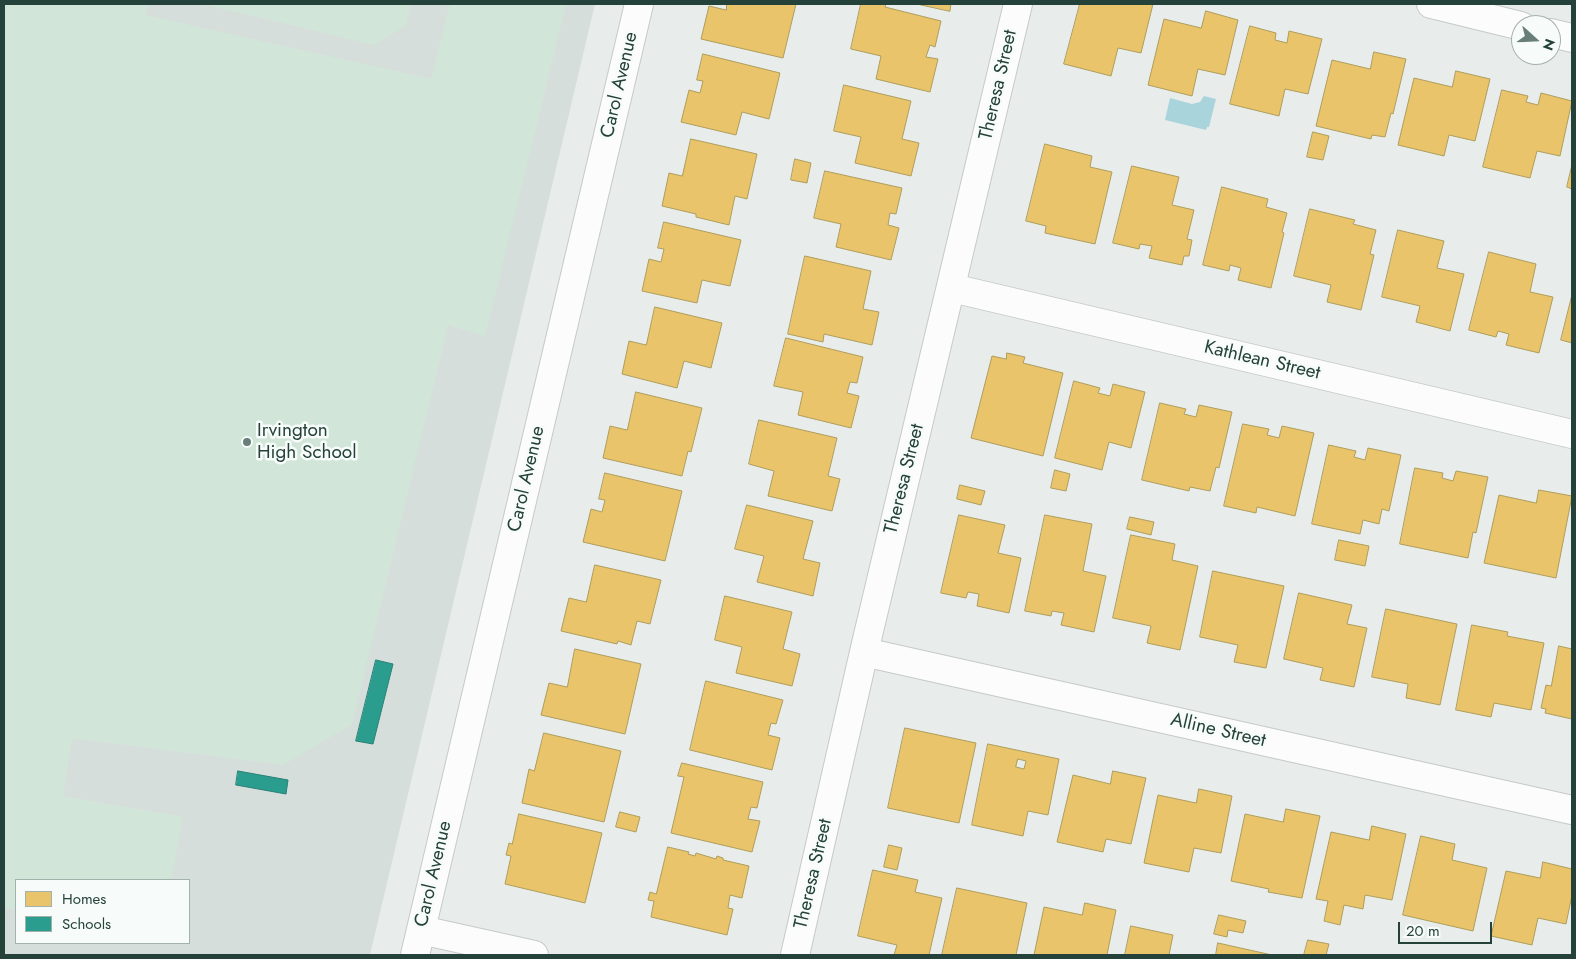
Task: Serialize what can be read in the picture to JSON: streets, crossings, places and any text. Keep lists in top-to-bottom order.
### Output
{
  "streets": {
    "street": [
      "Carol Avenue",
      "Theresa Street",
      "Kathlean Street",
      "Alline Street"
    ]
  },
  "crossings": [
    ["Theresa Street", "Kathlean Street"],
    ["Theresa Street", "Alline Street"]
  ],
  "places": ["Irvington High School"],
  "legend": ["Homes", "Schools"],
  "scale_bar": "20 m",
  "north": "right"
}
